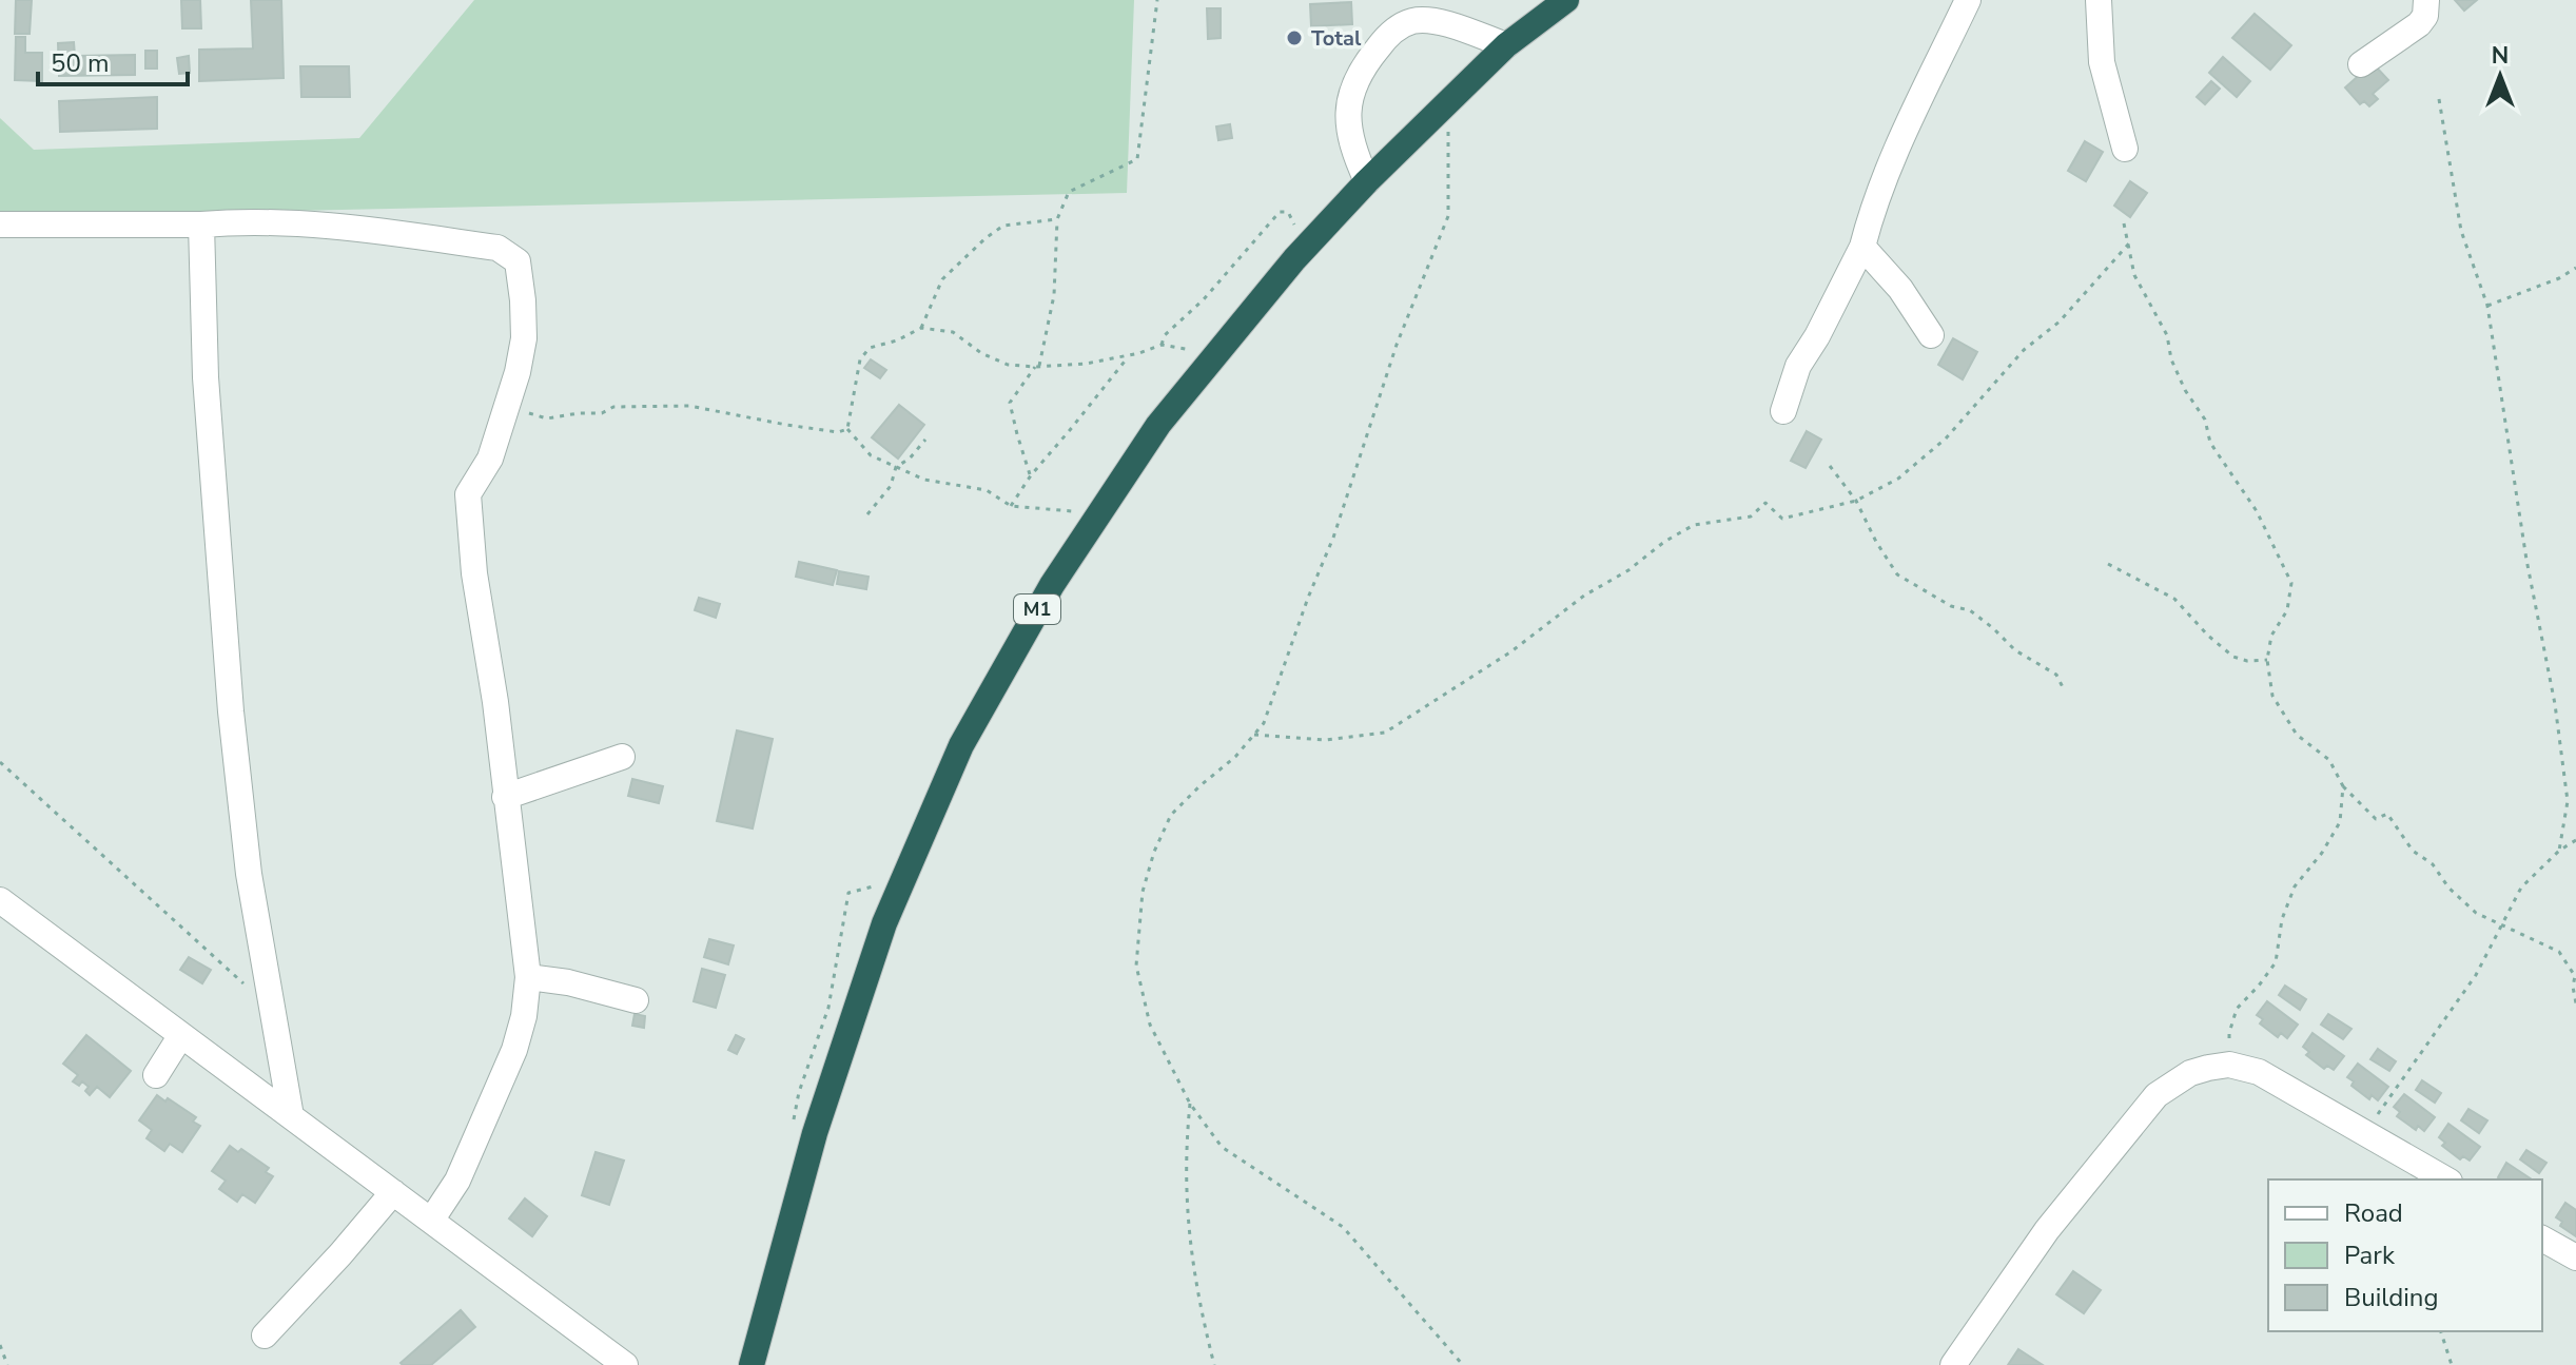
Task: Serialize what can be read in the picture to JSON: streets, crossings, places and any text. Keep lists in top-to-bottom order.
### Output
{
  "streets": {
    "highway": ["M1"]
  },
  "places": ["Total"],
  "legend": ["Road", "Park", "Building"],
  "scale_bar": "50 m",
  "north": "top"
}
